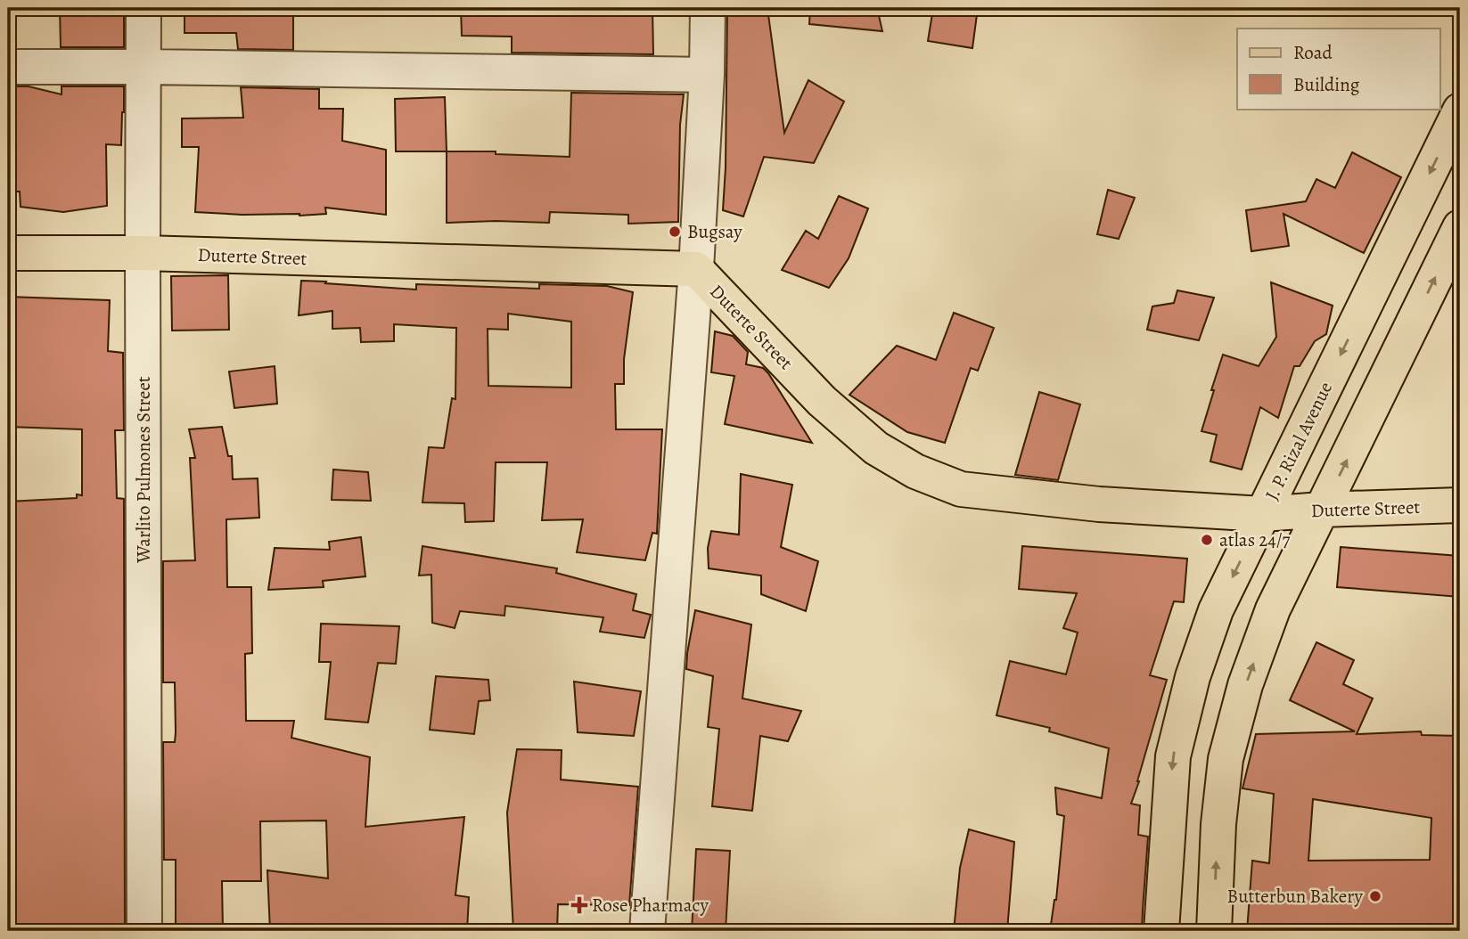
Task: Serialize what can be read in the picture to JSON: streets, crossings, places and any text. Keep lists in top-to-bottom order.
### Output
{
  "streets": {
    "main road": ["Duterte Street", "J. P. Rizal Avenue"],
    "street": ["Warlito Pulmones Street"]
  },
  "crossings": [
    ["Duterte Street", "J. P. Rizal Avenue"],
    ["Duterte Street", "Warlito Pulmones Street"]
  ],
  "places": {
    "other": ["Bugsay", "atlas 24/7", "Butterbun Bakery"],
    "health": ["Rose Pharmacy"]
  },
  "legend": ["Road", "Building"]
}
